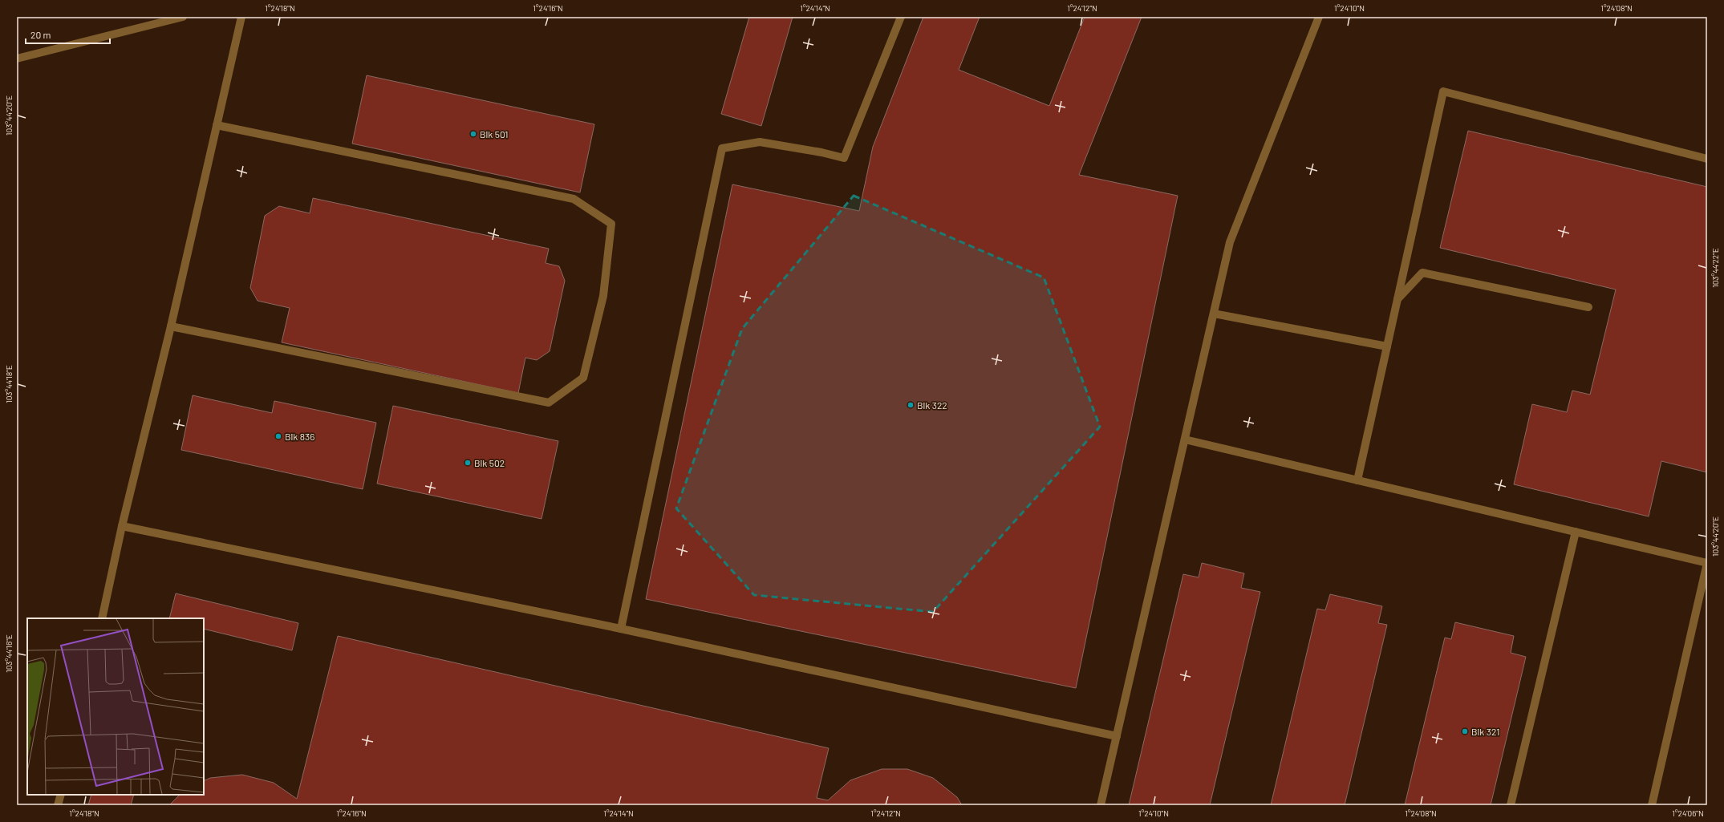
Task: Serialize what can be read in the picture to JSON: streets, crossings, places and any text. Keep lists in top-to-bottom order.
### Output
{
  "places": [
    "Blk 501",
    "Blk 322",
    "Blk 836",
    "Blk 502",
    "Blk 321"
  ],
  "scale_bar": "20 m",
  "coordinates": [
    "1°24'18\"N",
    "1°24'16\"N",
    "1°24'14\"N",
    "1°24'12\"N",
    "1°24'10\"N",
    "1°24'08\"N",
    "103°44'20\"E",
    "103°44'22\"E",
    "103°44'18\"E",
    "103°44'16\"E",
    "1°24'06\"N"
  ]
}
